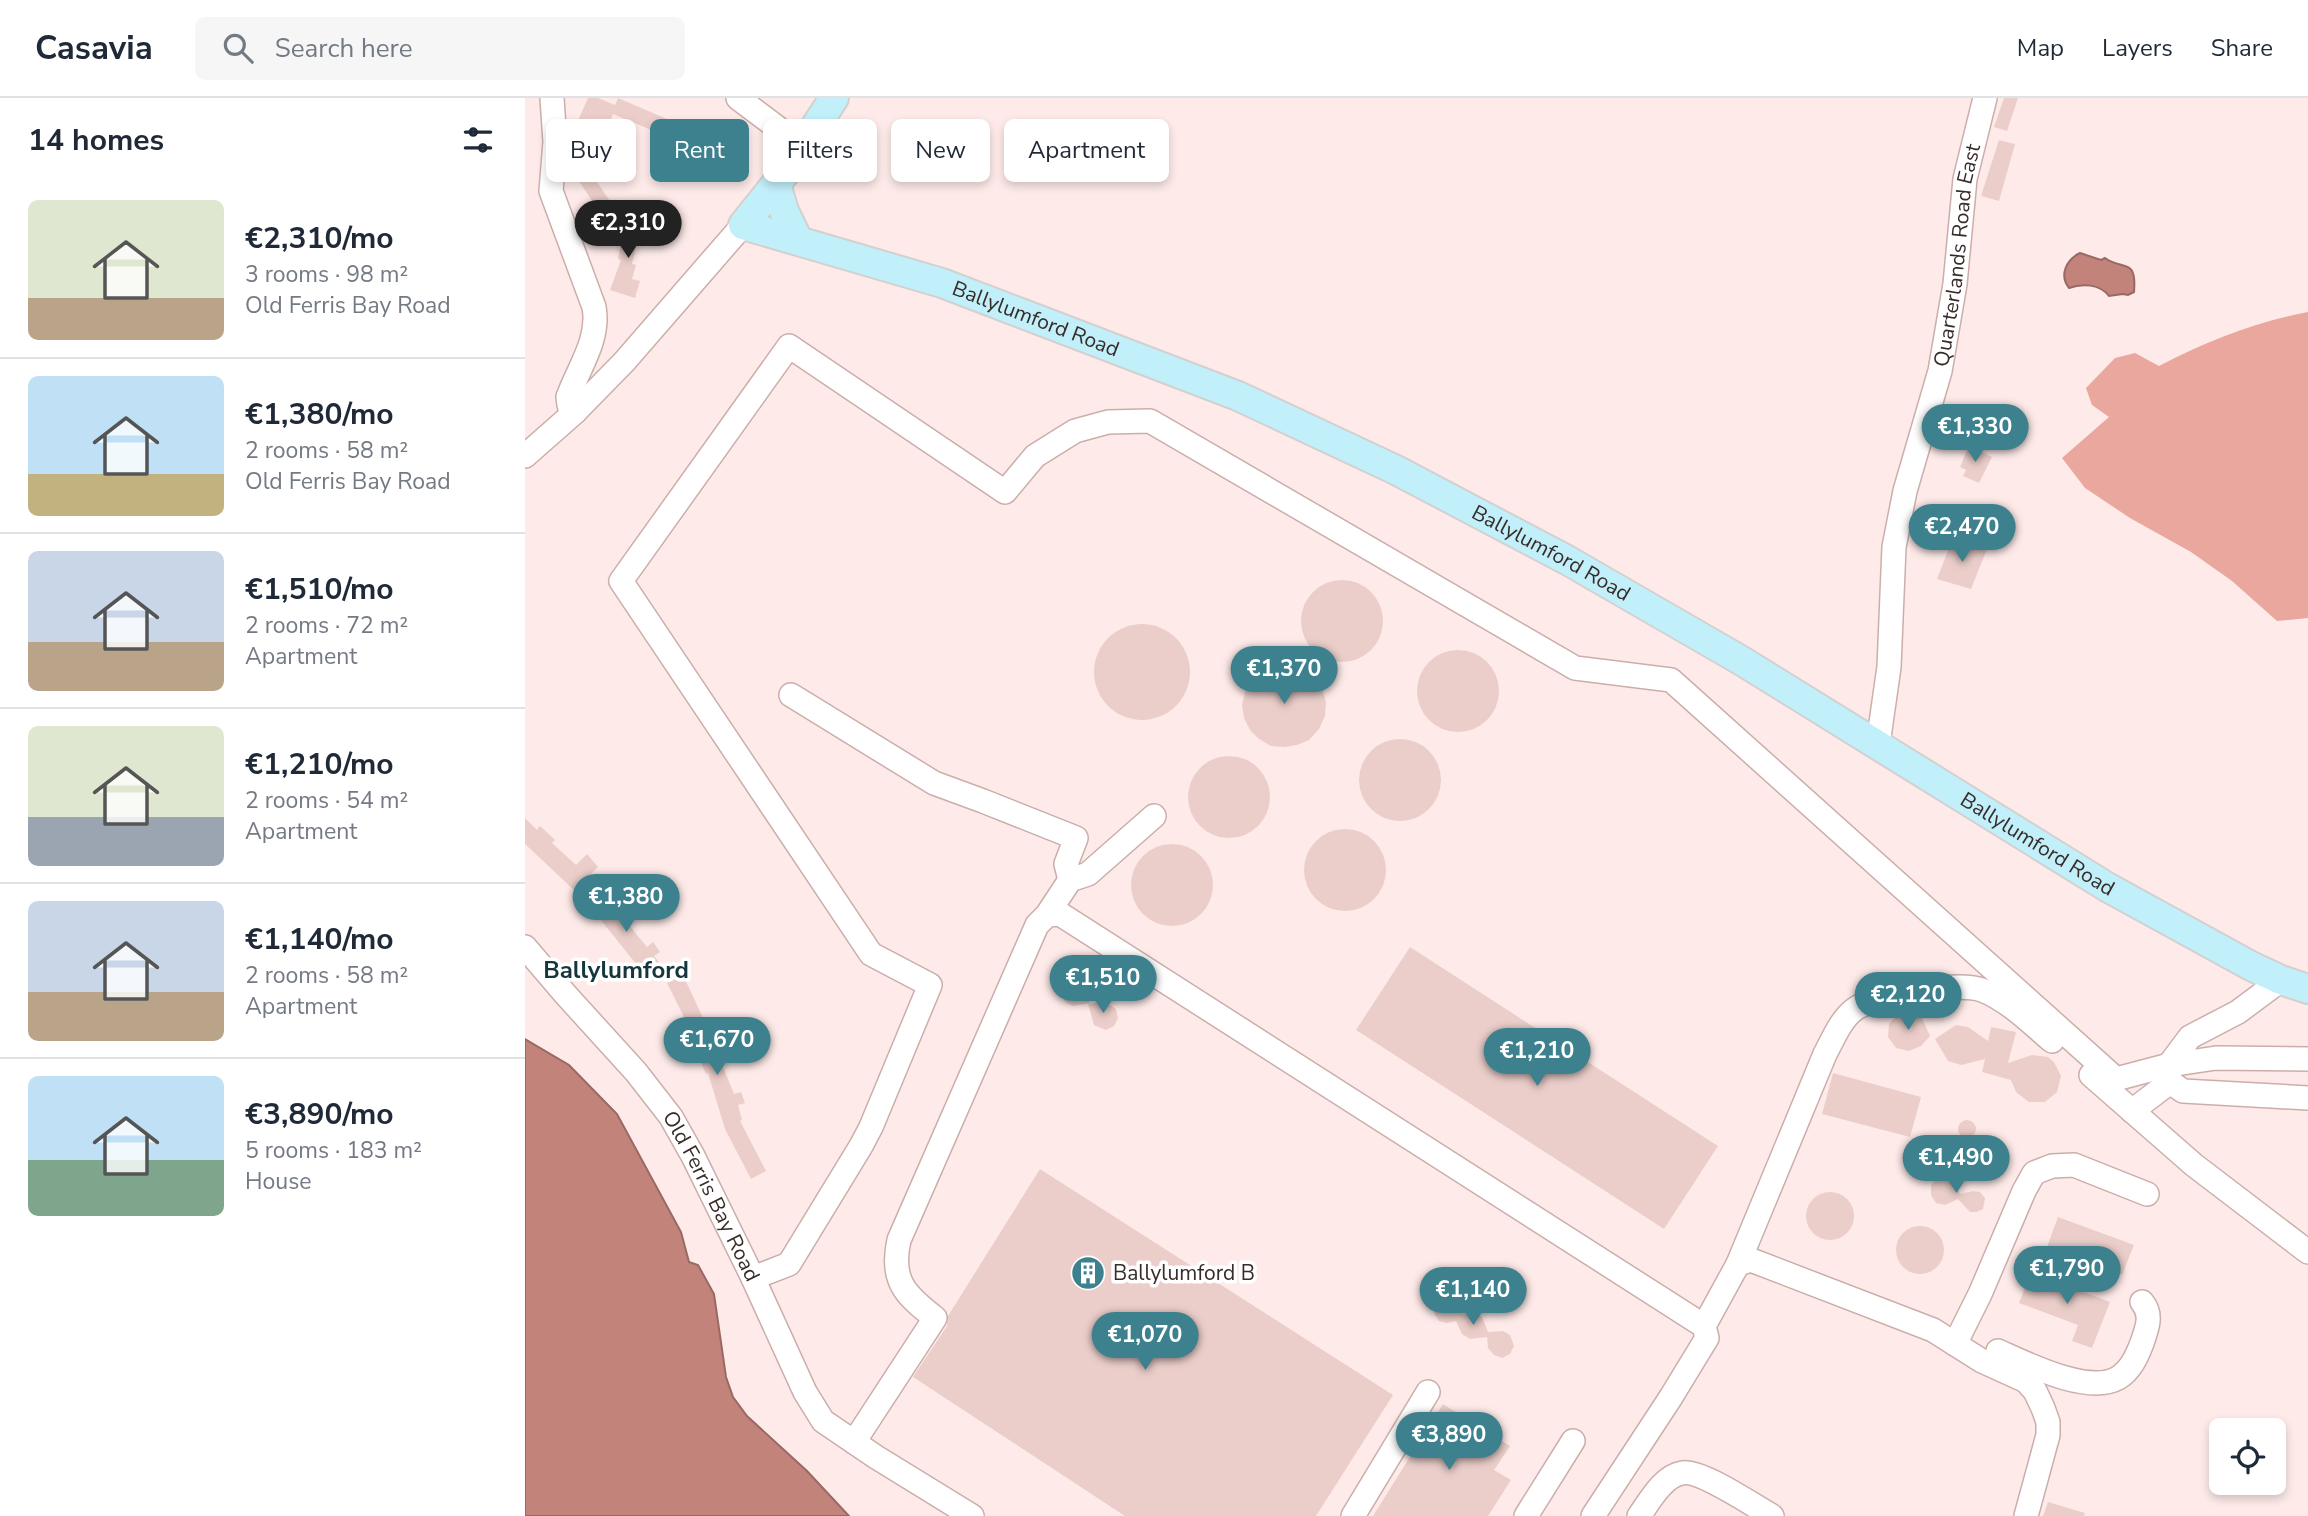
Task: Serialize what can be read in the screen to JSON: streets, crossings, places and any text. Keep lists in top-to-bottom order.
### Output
{
  "streets": {
    "main road": ["Ballylumford Road"],
    "street": ["Quarterlands Road East", "Old Ferris Bay Road"]
  },
  "crossings": [
    ["Quarterlands Road East", "Ballylumford Road"]
  ],
  "districts": ["Ballylumford"],
  "places": {
    "building": ["Ballylumford B"]
  },
  "page": {
    "header": "Casavia",
    "search": "Search here",
    "nav": ["Map", "Layers", "Share"],
    "heading": "14 homes",
    "chip": [
      "Buy",
      "Rent",
      "Filters",
      "New",
      "Apartment"
    ],
    "list": [
      {
        "name": "€2,310/mo",
        "note": "3 rooms · 98 m² · Old Ferris Bay Road"
      },
      {
        "name": "€1,380/mo",
        "note": "2 rooms · 58 m² · Old Ferris Bay Road"
      },
      {
        "name": "€1,510/mo",
        "note": "2 rooms · 72 m² · Apartment"
      },
      {
        "name": "€1,210/mo",
        "note": "2 rooms · 54 m² · Apartment"
      },
      {
        "name": "€1,140/mo",
        "note": "2 rooms · 58 m² · Apartment"
      },
      {
        "name": "€3,890/mo",
        "note": "5 rooms · 183 m² · House"
      }
    ],
    "price": [
      "€2,310",
      "€1,330",
      "€2,470",
      "€1,370",
      "€1,380",
      "€1,510",
      "€2,120",
      "€1,670",
      "€1,210",
      "€1,490",
      "€1,790",
      "€1,140",
      "€1,070",
      "€3,890"
    ]
  }
}
